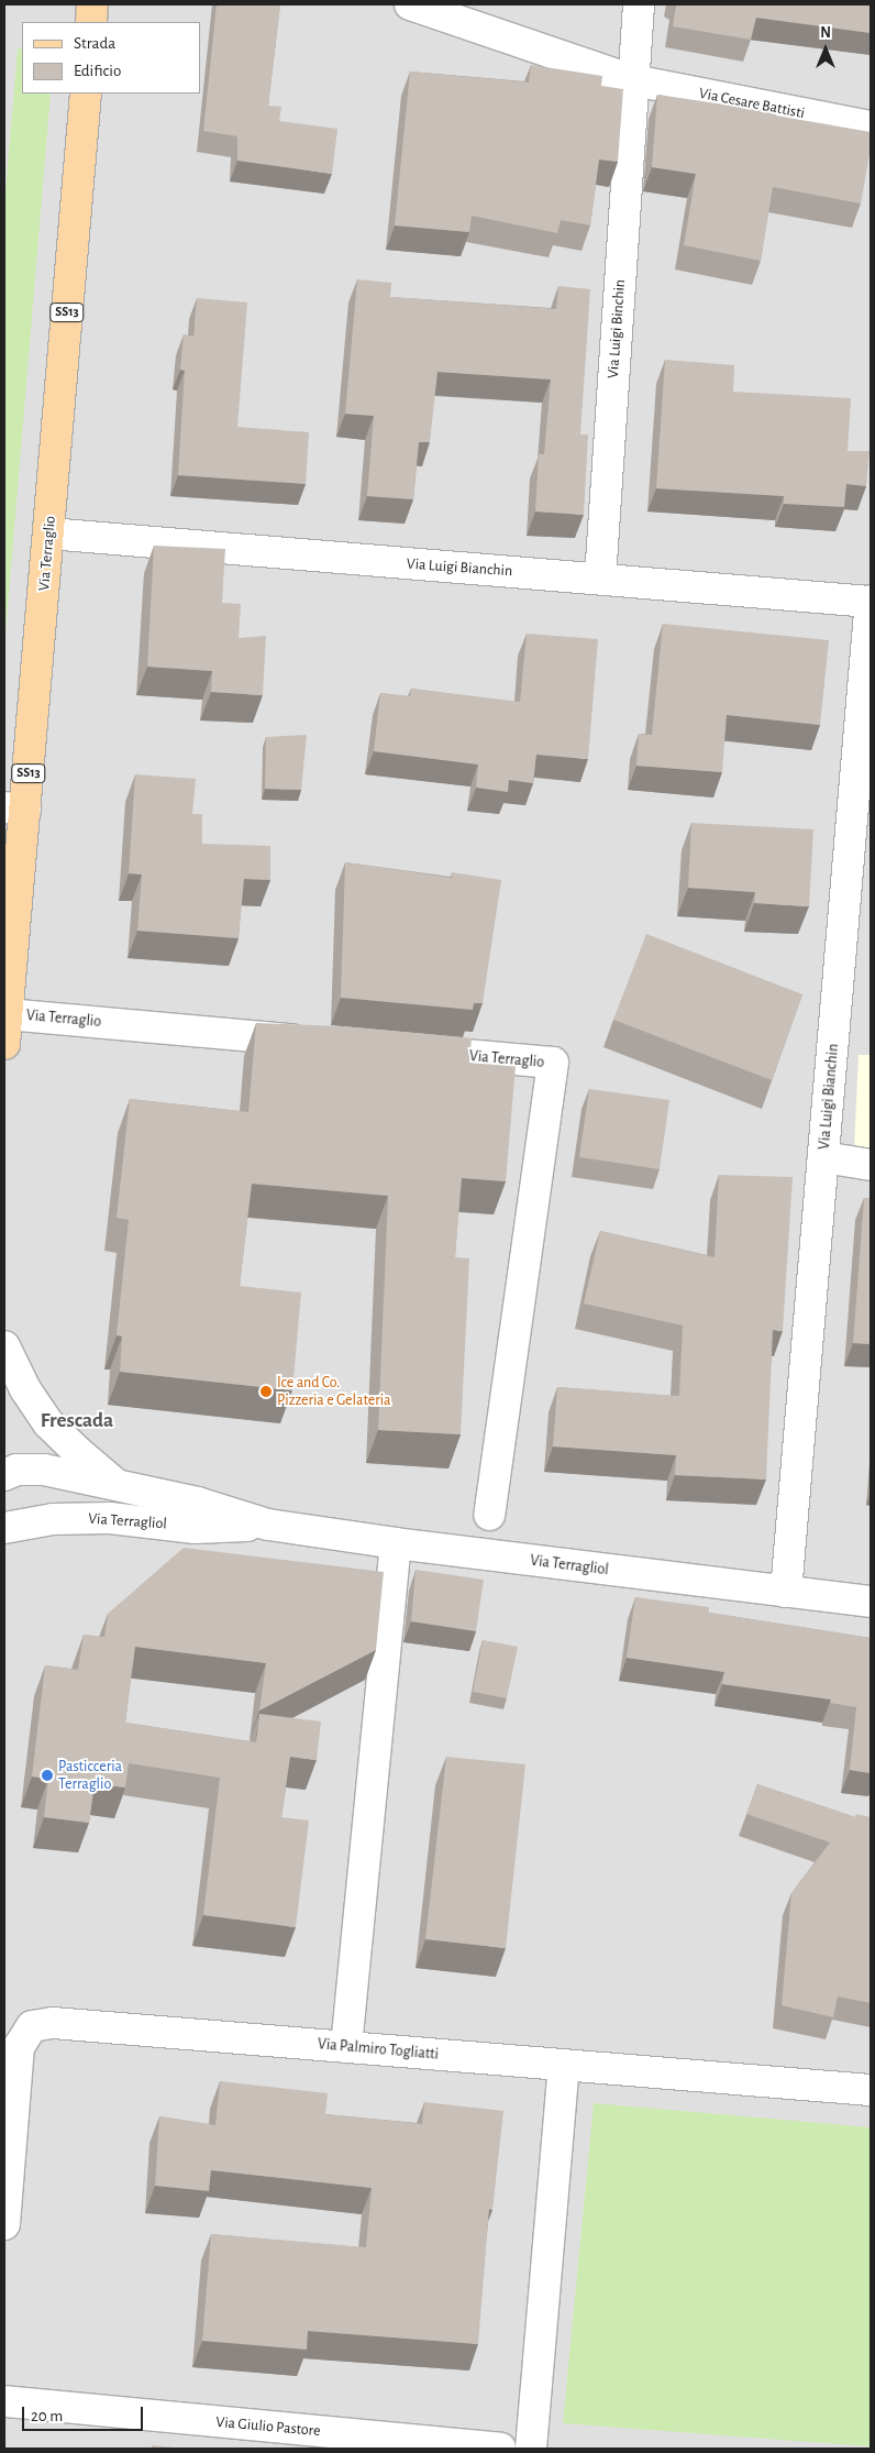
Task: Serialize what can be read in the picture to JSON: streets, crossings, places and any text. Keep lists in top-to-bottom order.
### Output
{
  "streets": {
    "main road": ["SS13", "Via Terraglio"],
    "street": [
      "Via Cesare Battisti",
      "Via Luigi Binchin",
      "Via Luigi Bianchin",
      "Via Terragliol",
      "Via Palmiro Togliatti",
      "Via Giulio Pastore"
    ]
  },
  "crossings": [
    ["Via Cesare Battisti", "Via Luigi Binchin"],
    ["Via Luigi Binchin", "Via Luigi Bianchin"],
    ["Via Terraglio", "Via Luigi Bianchin"],
    ["Via Luigi Bianchin", "Via Terragliol"]
  ],
  "districts": ["Frescada"],
  "places": ["Ice and Co. Pizzeria e Gelateria", "Pasticceria Terraglio"],
  "legend": ["Strada", "Edificio"],
  "scale_bar": "20 m",
  "north": "top"
}
